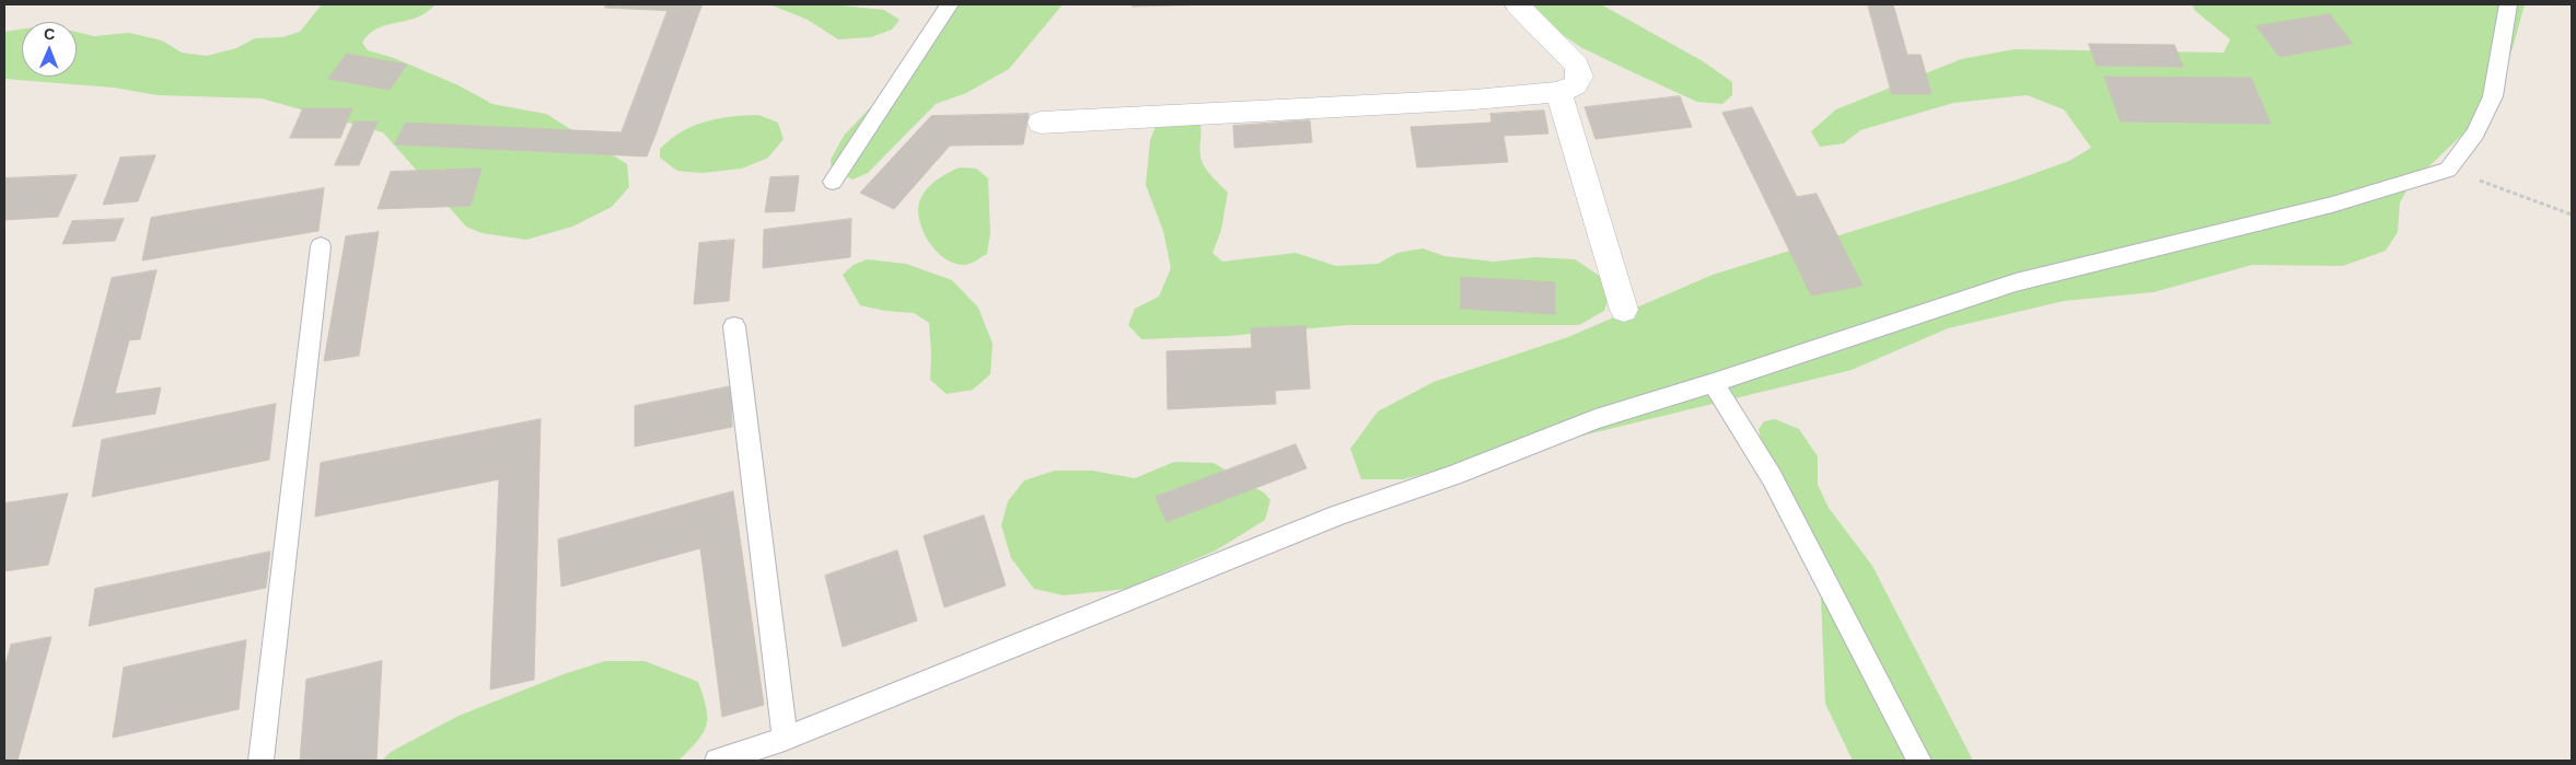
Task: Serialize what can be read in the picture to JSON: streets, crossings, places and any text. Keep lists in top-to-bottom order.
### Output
{
  "north": "top"
}
